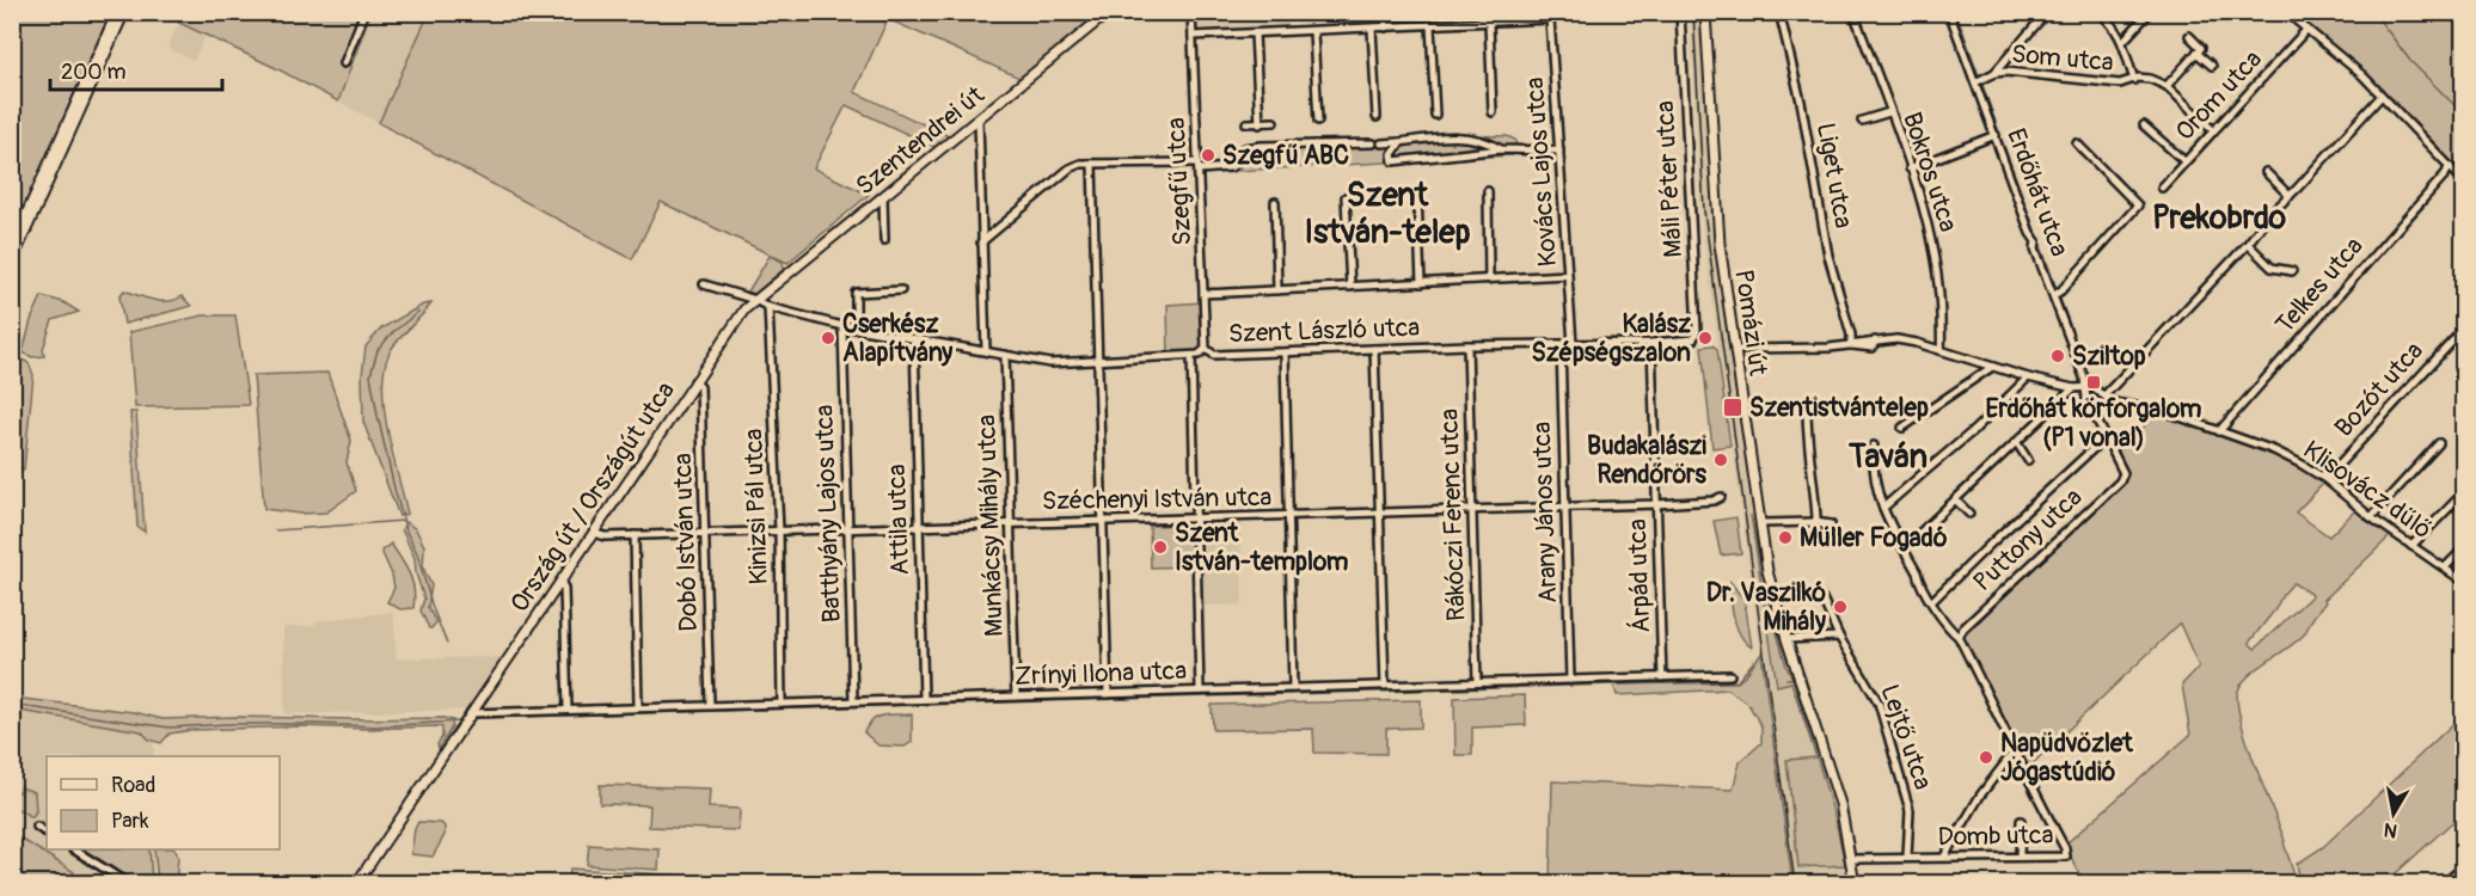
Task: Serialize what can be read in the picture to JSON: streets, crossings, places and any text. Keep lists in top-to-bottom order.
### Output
{
  "streets": {
    "main road": ["Szentendrei út", "Pomázi út", "Ország út / Országút utca"],
    "street": [
      "Som utca",
      "Orom utca",
      "Kovács Lajos utca",
      "Bokros utca",
      "Liget utca",
      "Máli Péter utca",
      "Szegfű utca",
      "Erdőhát utca",
      "Telkes utca",
      "Szent László utca",
      "Bozót utca",
      "Klisovácz dűlő",
      "Széchenyi István utca",
      "Kinizsi Pál utca",
      "Arany János utca",
      "Batthyány Lajos utca",
      "Rákóczi Ferenc utca",
      "Attila utca",
      "Munkácsy Mihály utca",
      "Puttony utca",
      "Dobó István utca",
      "Árpád utca",
      "Zrínyi Ilona utca",
      "Lejtő utca",
      "Domb utca"
    ]
  },
  "crossings": [
    ["Som utca", "Erdőhát utca"],
    ["Szentendrei út", "Szent László utca"],
    ["Szentendrei út", "Ország út / Országút utca"],
    ["Kovács Lajos utca", "Szent László utca"],
    ["Máli Péter utca", "Szent László utca"],
    ["Szegfű utca", "Szent László utca"],
    ["Erdőhát utca", "Klisovácz dűlő"],
    ["Erdőhát utca", "Puttony utca"],
    ["Telkes utca", "Klisovácz dűlő"],
    ["Pomázi út", "Domb utca"],
    ["Szent László utca", "Ország út / Országút utca"],
    ["Szent László utca", "Kinizsi Pál utca"],
    ["Szent László utca", "Arany János utca"],
    ["Szent László utca", "Batthyány Lajos utca"],
    ["Szent László utca", "Rákóczi Ferenc utca"],
    ["Szent László utca", "Attila utca"],
    ["Szent László utca", "Munkácsy Mihály utca"],
    ["Szent László utca", "Árpád utca"],
    ["Bozót utca", "Klisovácz dűlő"],
    ["Ország út / Országút utca", "Széchenyi István utca"],
    ["Ország út / Országút utca", "Dobó István utca"],
    ["Ország út / Országút utca", "Zrínyi Ilona utca"],
    ["Széchenyi István utca", "Kinizsi Pál utca"],
    ["Széchenyi István utca", "Arany János utca"],
    ["Széchenyi István utca", "Batthyány Lajos utca"],
    ["Széchenyi István utca", "Rákóczi Ferenc utca"],
    ["Széchenyi István utca", "Attila utca"],
    ["Széchenyi István utca", "Munkácsy Mihály utca"],
    ["Széchenyi István utca", "Dobó István utca"],
    ["Széchenyi István utca", "Árpád utca"],
    ["Kinizsi Pál utca", "Zrínyi Ilona utca"],
    ["Arany János utca", "Zrínyi Ilona utca"],
    ["Batthyány Lajos utca", "Zrínyi Ilona utca"],
    ["Rákóczi Ferenc utca", "Zrínyi Ilona utca"],
    ["Attila utca", "Zrínyi Ilona utca"],
    ["Munkácsy Mihály utca", "Zrínyi Ilona utca"],
    ["Dobó István utca", "Zrínyi Ilona utca"],
    ["Árpád utca", "Zrínyi Ilona utca"],
    ["Lejtő utca", "Domb utca"]
  ],
  "districts": ["Szent István-telep", "Prekobrdo", "Taván"],
  "places": {
    "other": [
      "Szegfű ABC",
      "Cserkész Alapítvány",
      "Kalász Szépségszalon",
      "Sziltop",
      "Budakalászi Rendőrörs",
      "Müller Fogadó",
      "Szent István-templom",
      "Dr. Vaszilkó Mihály",
      "Napüdvözlet Jógastúdió"
    ],
    "transit": ["Erdőhát körforgalom (P1 vonal)", "Szentistvántelep"]
  },
  "legend": ["Road", "Park"],
  "scale_bar": "200 m",
  "north": "bottom"
}
